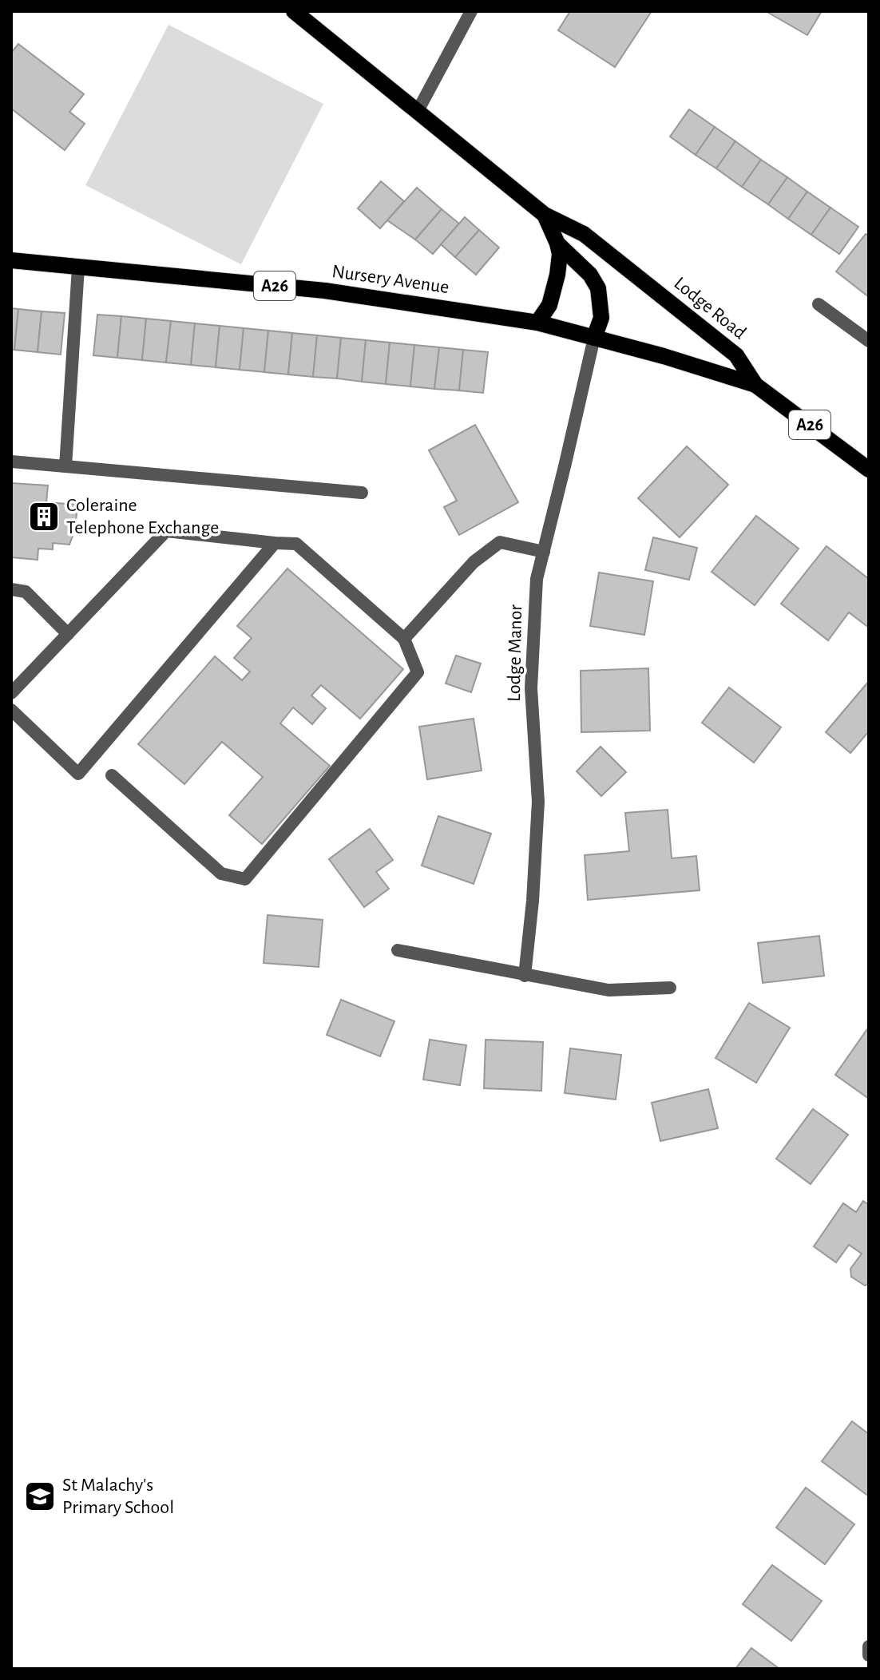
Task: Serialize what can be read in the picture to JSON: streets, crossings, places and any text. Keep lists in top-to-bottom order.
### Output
{
  "streets": {
    "main road": ["Nursery Avenue", "A26", "Lodge Road"],
    "street": ["Lodge Manor"]
  },
  "crossings": [
    ["Nursery Avenue", "Lodge Road"],
    ["Nursery Avenue", "Lodge Manor"],
    ["Lodge Road", "Lodge Manor"]
  ],
  "places": {
    "building": ["Coleraine Telephone Exchange"],
    "school or university": ["St Malachy's Primary School"]
  }
}
